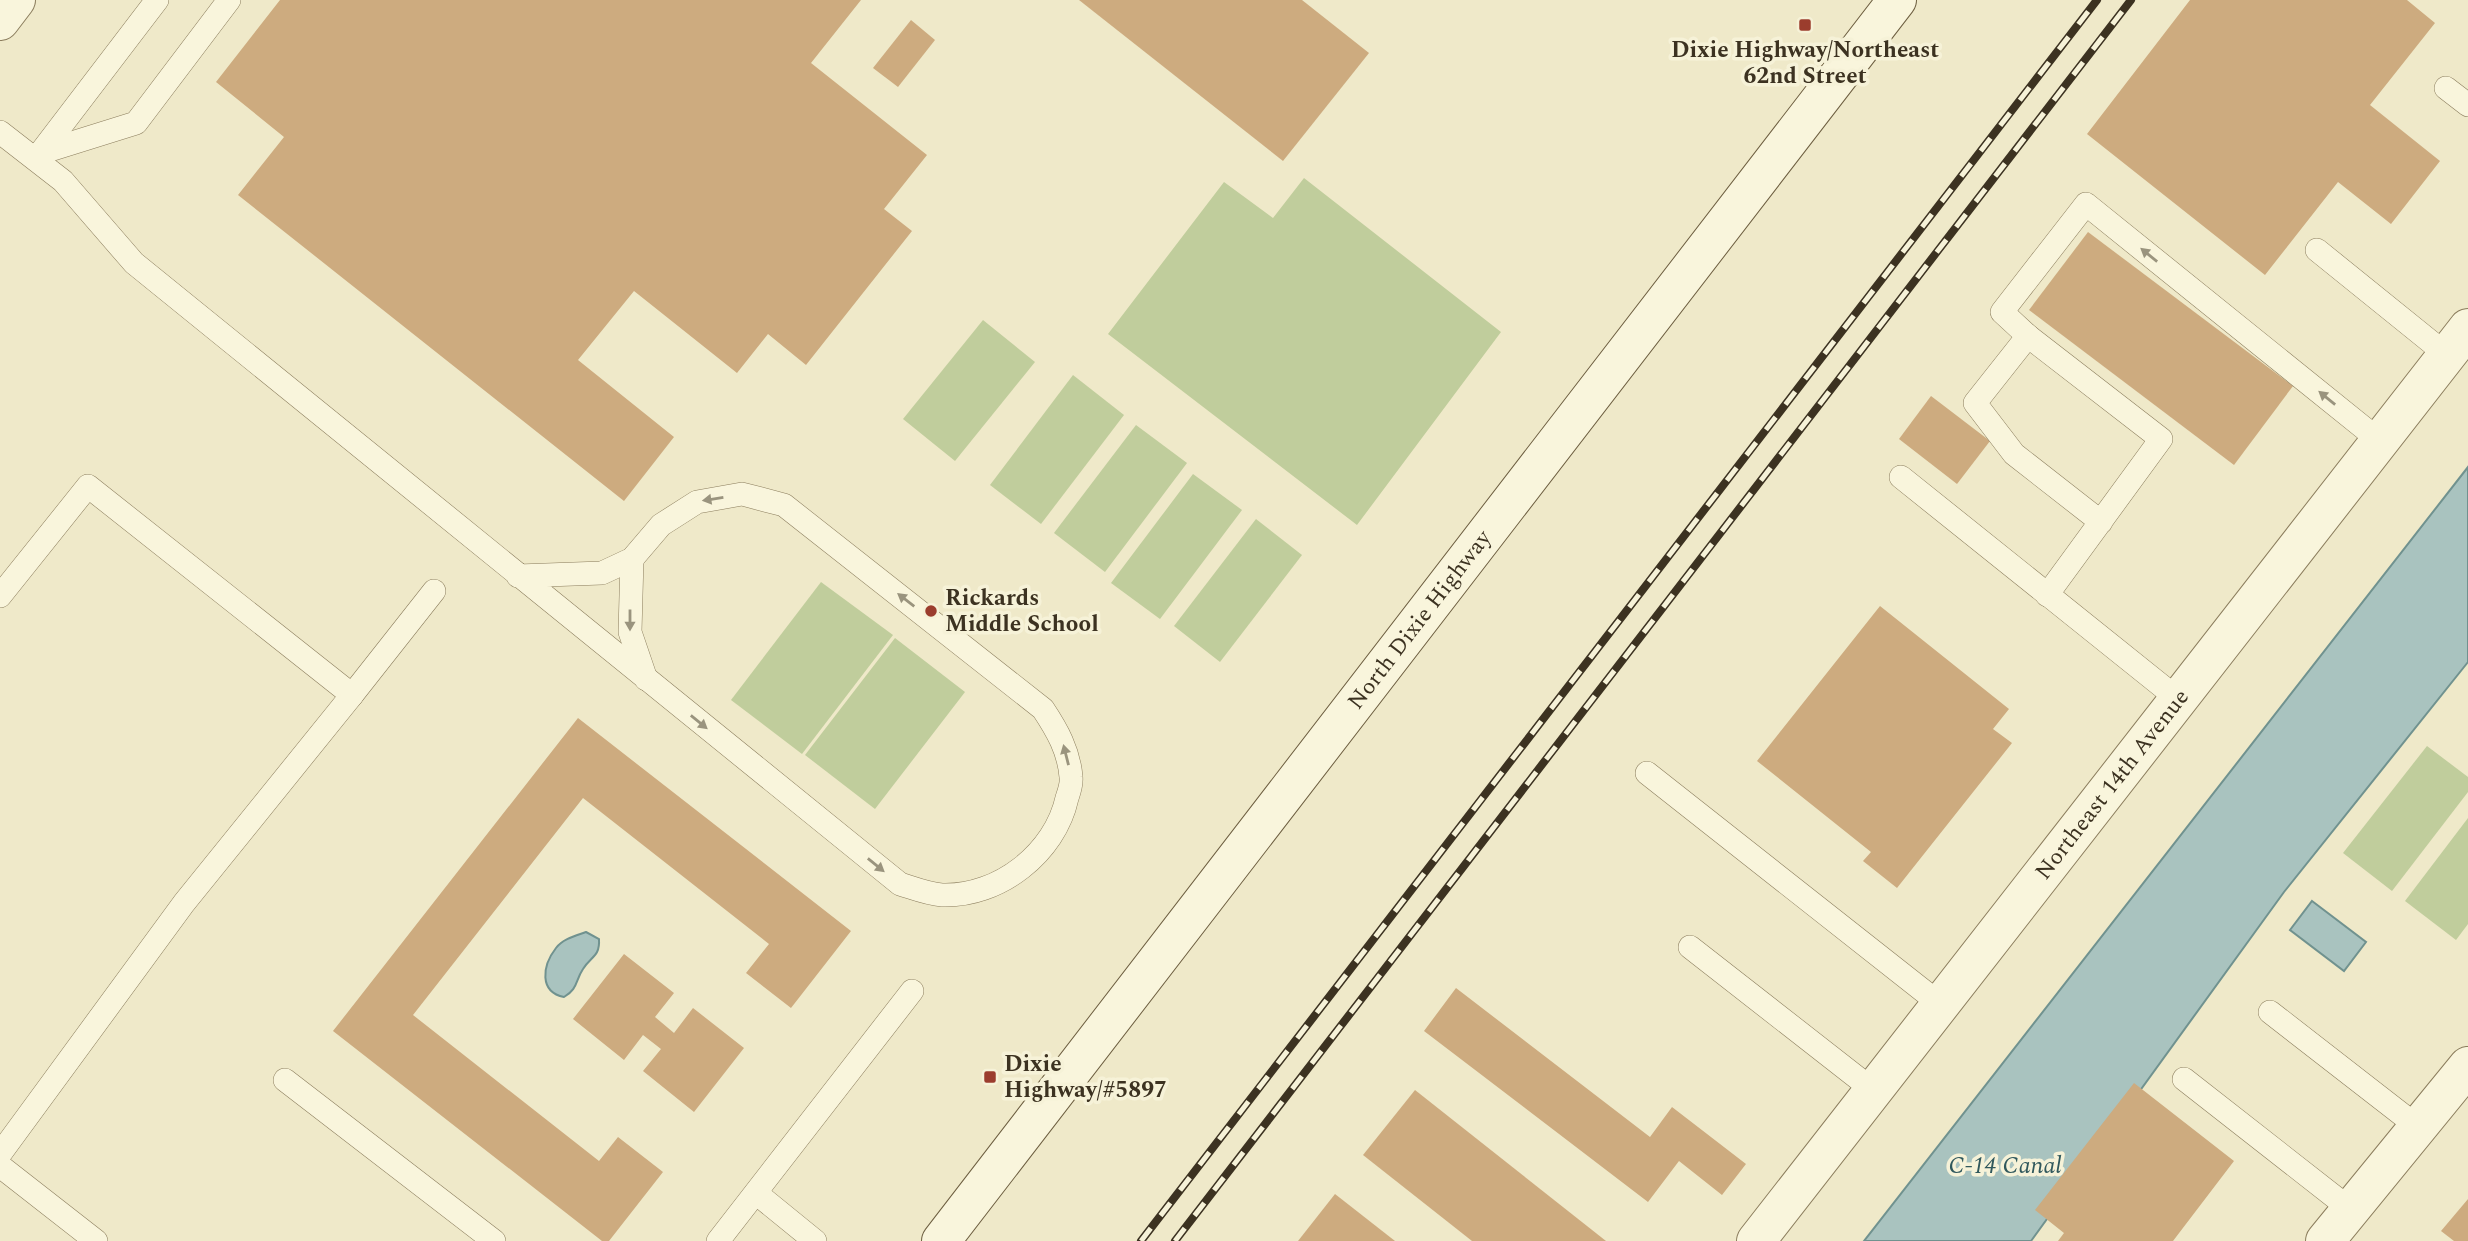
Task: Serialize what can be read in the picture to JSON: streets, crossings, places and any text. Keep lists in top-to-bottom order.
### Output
{
  "streets": {
    "main road": ["North Dixie Highway", "Northeast 14th Avenue"]
  },
  "water": ["C-14 Canal"],
  "places": {
    "transit": ["Dixie Highway/Northeast 62nd Street", "Dixie Highway/#5897"],
    "other": ["Rickards Middle School"]
  }
}
